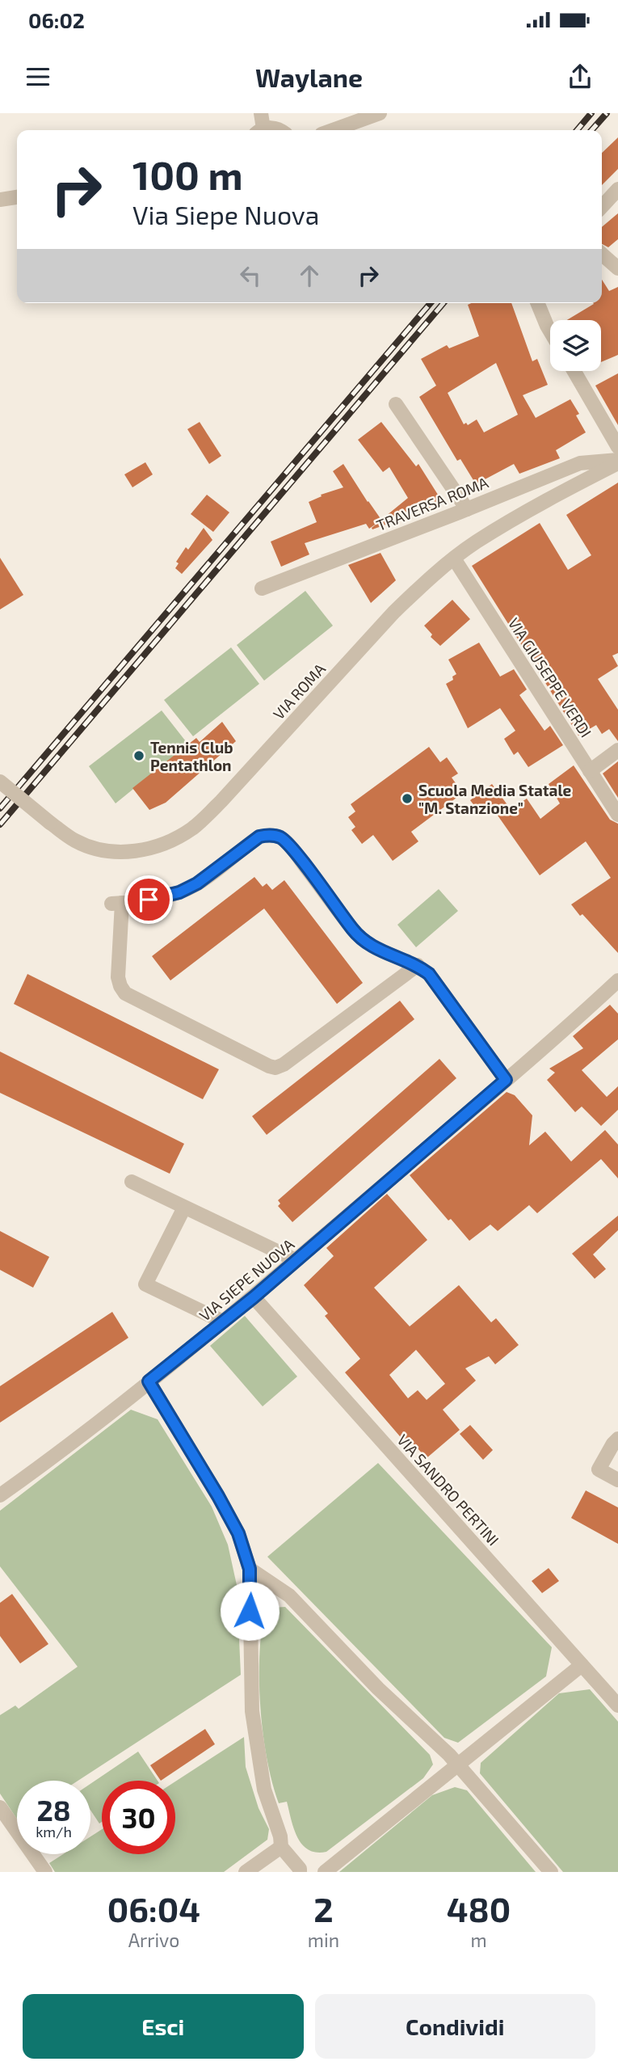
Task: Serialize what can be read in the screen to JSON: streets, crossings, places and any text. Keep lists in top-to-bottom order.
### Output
{
  "streets": {
    "street": [
      "TRAVERSA ROMA",
      "VIA GIUSEPPE VERDI",
      "VIA ROMA",
      "VIA SIEPE NUOVA",
      "VIA SANDRO PERTINI"
    ]
  },
  "crossings": [
    ["TRAVERSA ROMA", "VIA ROMA"],
    ["VIA GIUSEPPE VERDI", "VIA ROMA"],
    ["VIA SIEPE NUOVA", "VIA SANDRO PERTINI"]
  ],
  "places": ["Tennis Club Pentathlon", "Scuola Media Statale \"M. Stanzione\""],
  "page": {
    "status": "06:02",
    "header": "Waylane",
    "turn": ["100 m", "Via Siepe Nuova"],
    "speed": "28 km/h",
    "limit": "30",
    "eta": [
      "06:04",
      "Arrivo",
      "2",
      "min",
      "480",
      "m"
    ],
    "buttons": ["Esci", "Condividi"]
  }
}
